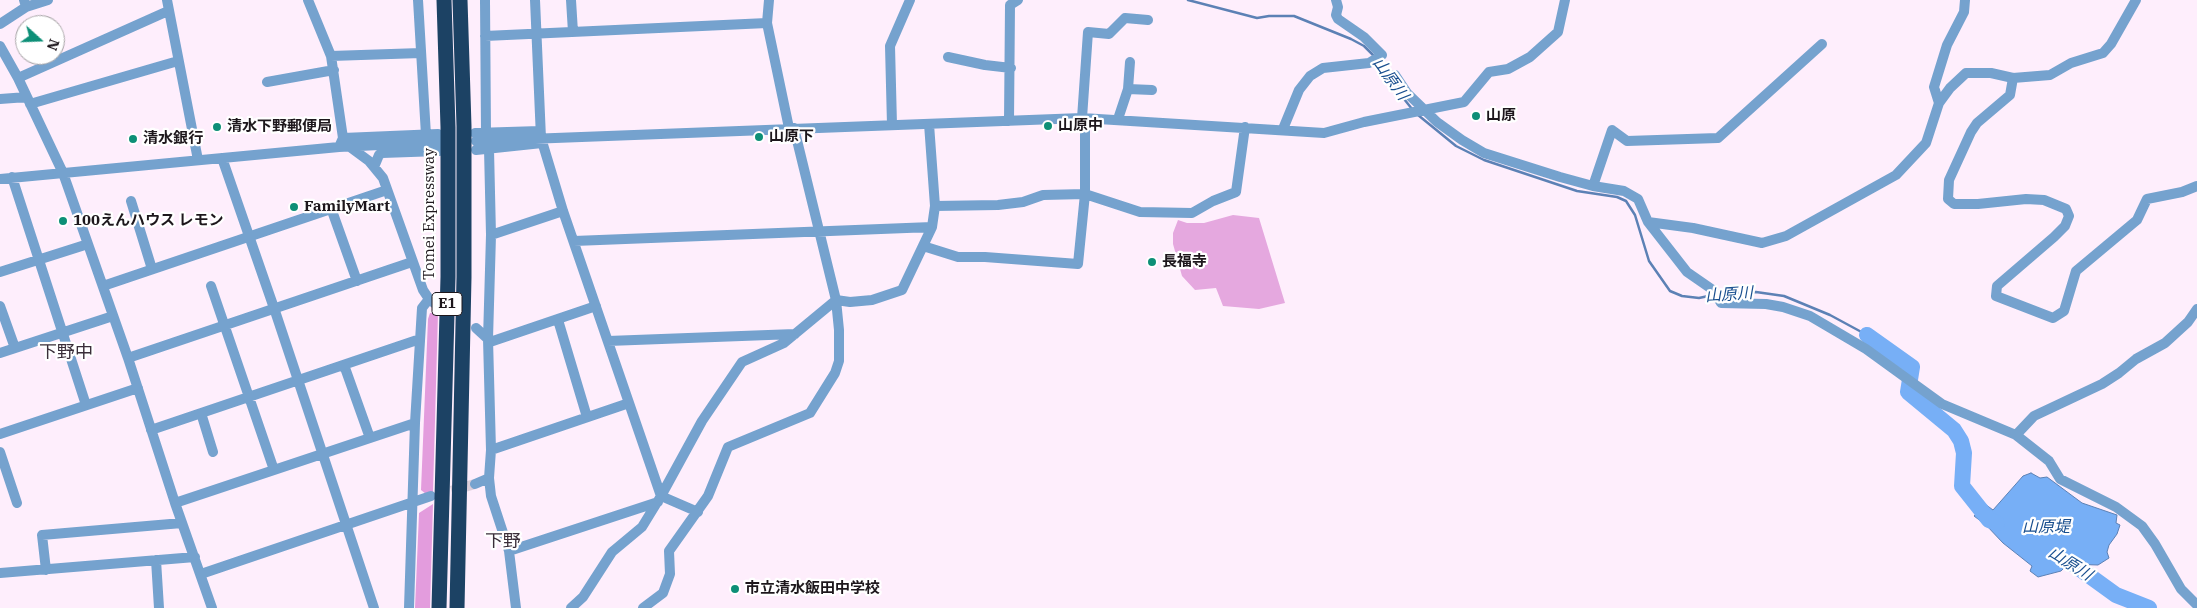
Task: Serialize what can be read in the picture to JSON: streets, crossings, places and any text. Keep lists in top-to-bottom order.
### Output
{
  "streets": {
    "highway": ["Tomei Expressway", "E1"]
  },
  "districts": ["下野中", "下野"],
  "water": ["山原川", "山原堤"],
  "places": [
    "山原",
    "山原中",
    "清水下野郵便局",
    "山原下",
    "清水銀行",
    "FamilyMart",
    "100えんハウス レモン",
    "長福寺",
    "市立清水飯田中学校"
  ],
  "north": "right"
}
